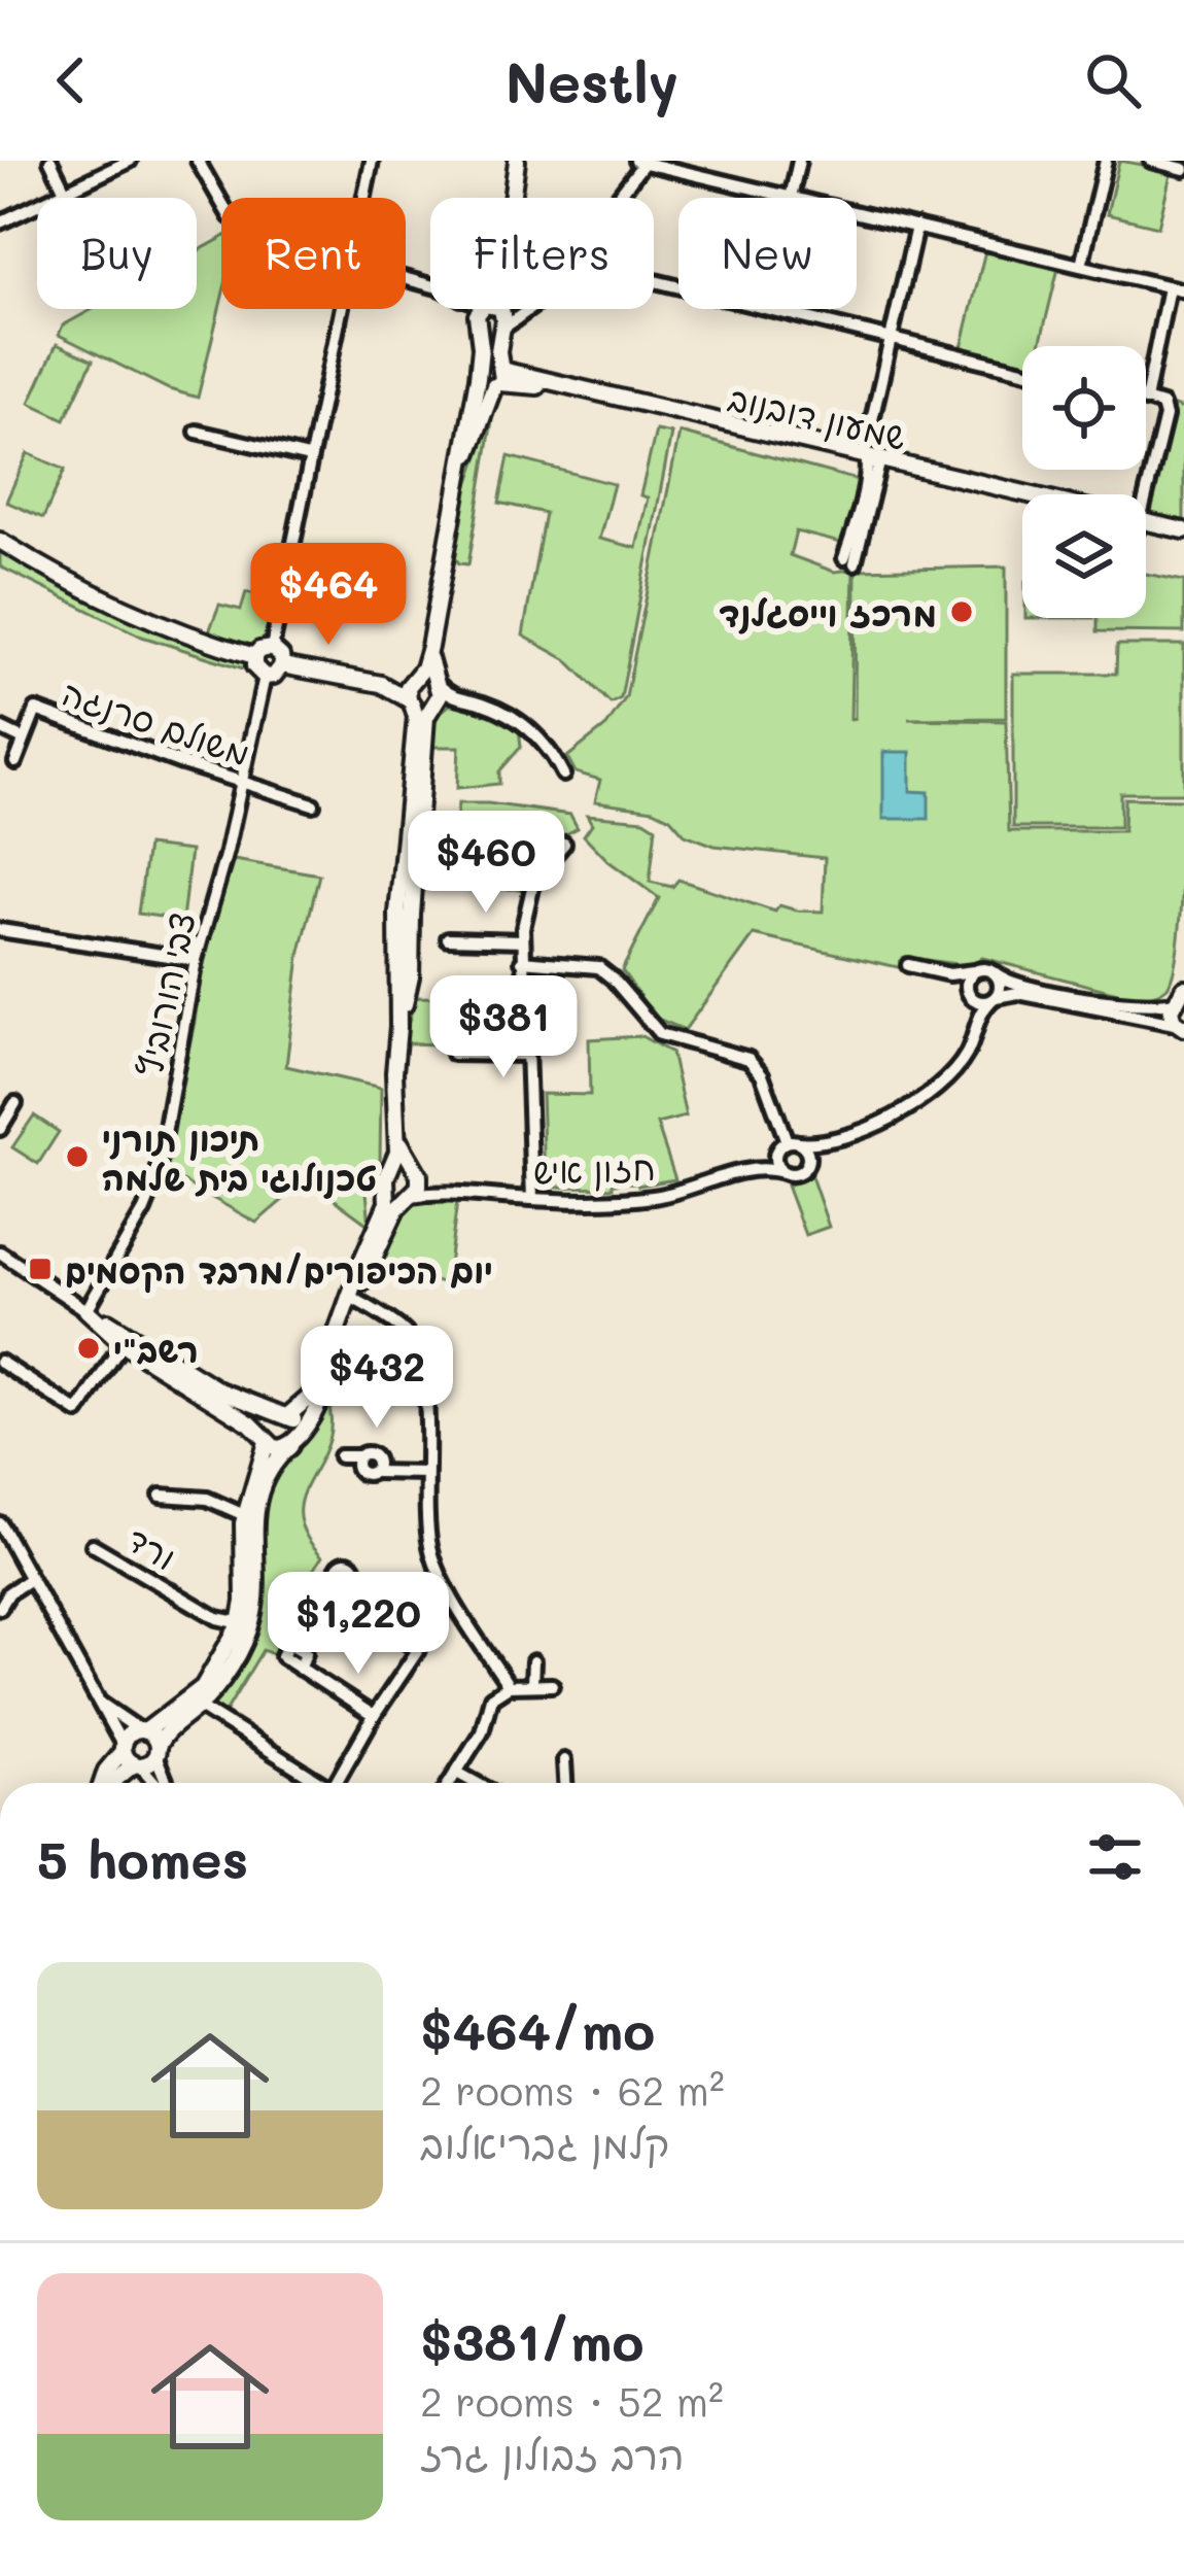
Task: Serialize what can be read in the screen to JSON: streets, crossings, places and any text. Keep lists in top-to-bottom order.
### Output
{
  "streets": {
    "street": [
      "שמעון דובנוב",
      "משולם סרנגה",
      "צבי הורוביץ",
      "חזון איש",
      "ורד"
    ]
  },
  "crossings": [
    ["משולם סרנגה", "צבי הורוביץ"]
  ],
  "places": {
    "other": ["מרכז וייסגלנד", "תיכון תורני טכנולוגי בית שלמה", "רשב\"י"],
    "transit": ["יום הכיפורים/מרבד הקסמים"]
  },
  "page": {
    "header": "Nestly",
    "chip": [
      "Buy",
      "Rent",
      "Filters",
      "New"
    ],
    "price": [
      "$464",
      "$460",
      "$381",
      "$432",
      "$1,220"
    ],
    "heading": "5 homes",
    "list": [
      {
        "name": "$464/mo",
        "note": "2 rooms · 62 m² · קלמן גבריאלוב"
      },
      {
        "name": "$381/mo",
        "note": "2 rooms · 52 m² · הרב זבולון גרז"
      }
    ]
  }
}
